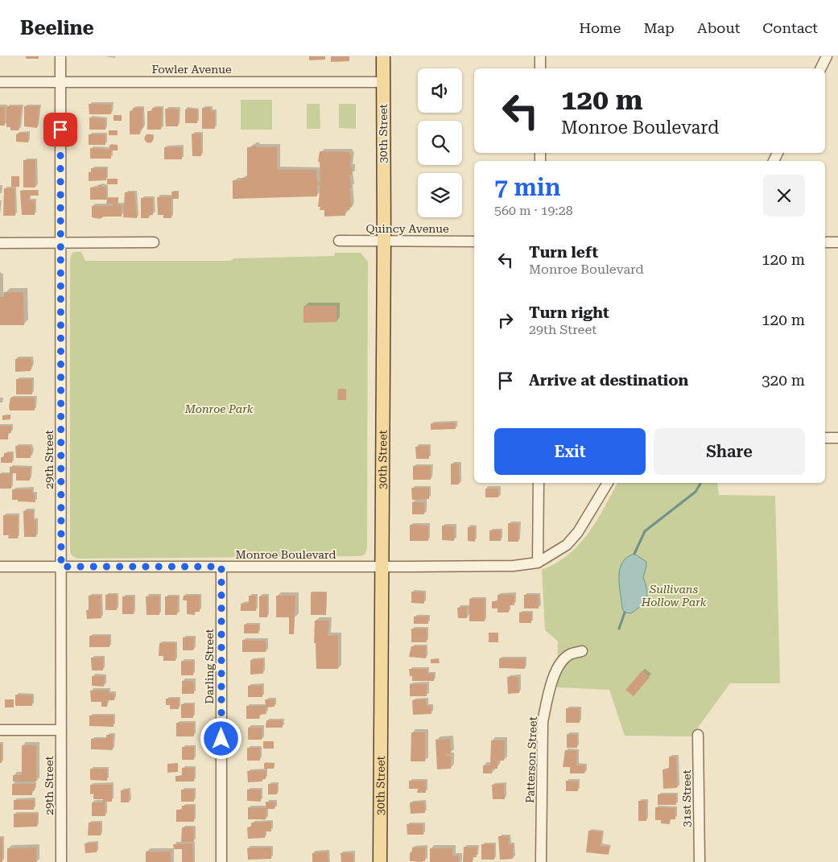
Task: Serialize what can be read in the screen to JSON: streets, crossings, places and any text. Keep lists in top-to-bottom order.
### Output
{
  "streets": {
    "main road": ["30th Street"],
    "street": [
      "Fowler Avenue",
      "Quincy Avenue",
      "29th Street",
      "Monroe Boulevard",
      "Darling Street",
      "Patterson Street",
      "31st Street"
    ]
  },
  "crossings": [
    ["Fowler Avenue", "30th Street"],
    ["Fowler Avenue", "29th Street"],
    ["30th Street", "Quincy Avenue"],
    ["30th Street", "Monroe Boulevard"],
    ["29th Street", "Monroe Boulevard"],
    ["Monroe Boulevard", "Darling Street"]
  ],
  "parks": ["Monroe Park", "Sullivans Hollow Park"],
  "page": {
    "header": "Beeline",
    "nav": [
      "Home",
      "Map",
      "About",
      "Contact"
    ],
    "turn": ["120 m", "Monroe Boulevard"],
    "heading": ["7 min", "560 m · 19:28"],
    "list": [
      {
        "name": "Turn left",
        "note": "Monroe Boulevard",
        "value": "120 m"
      },
      {
        "name": "Turn right",
        "note": "29th Street",
        "value": "120 m"
      },
      {
        "name": "Arrive at destination",
        "value": "320 m"
      }
    ],
    "buttons": ["Exit", "Share"]
  }
}
